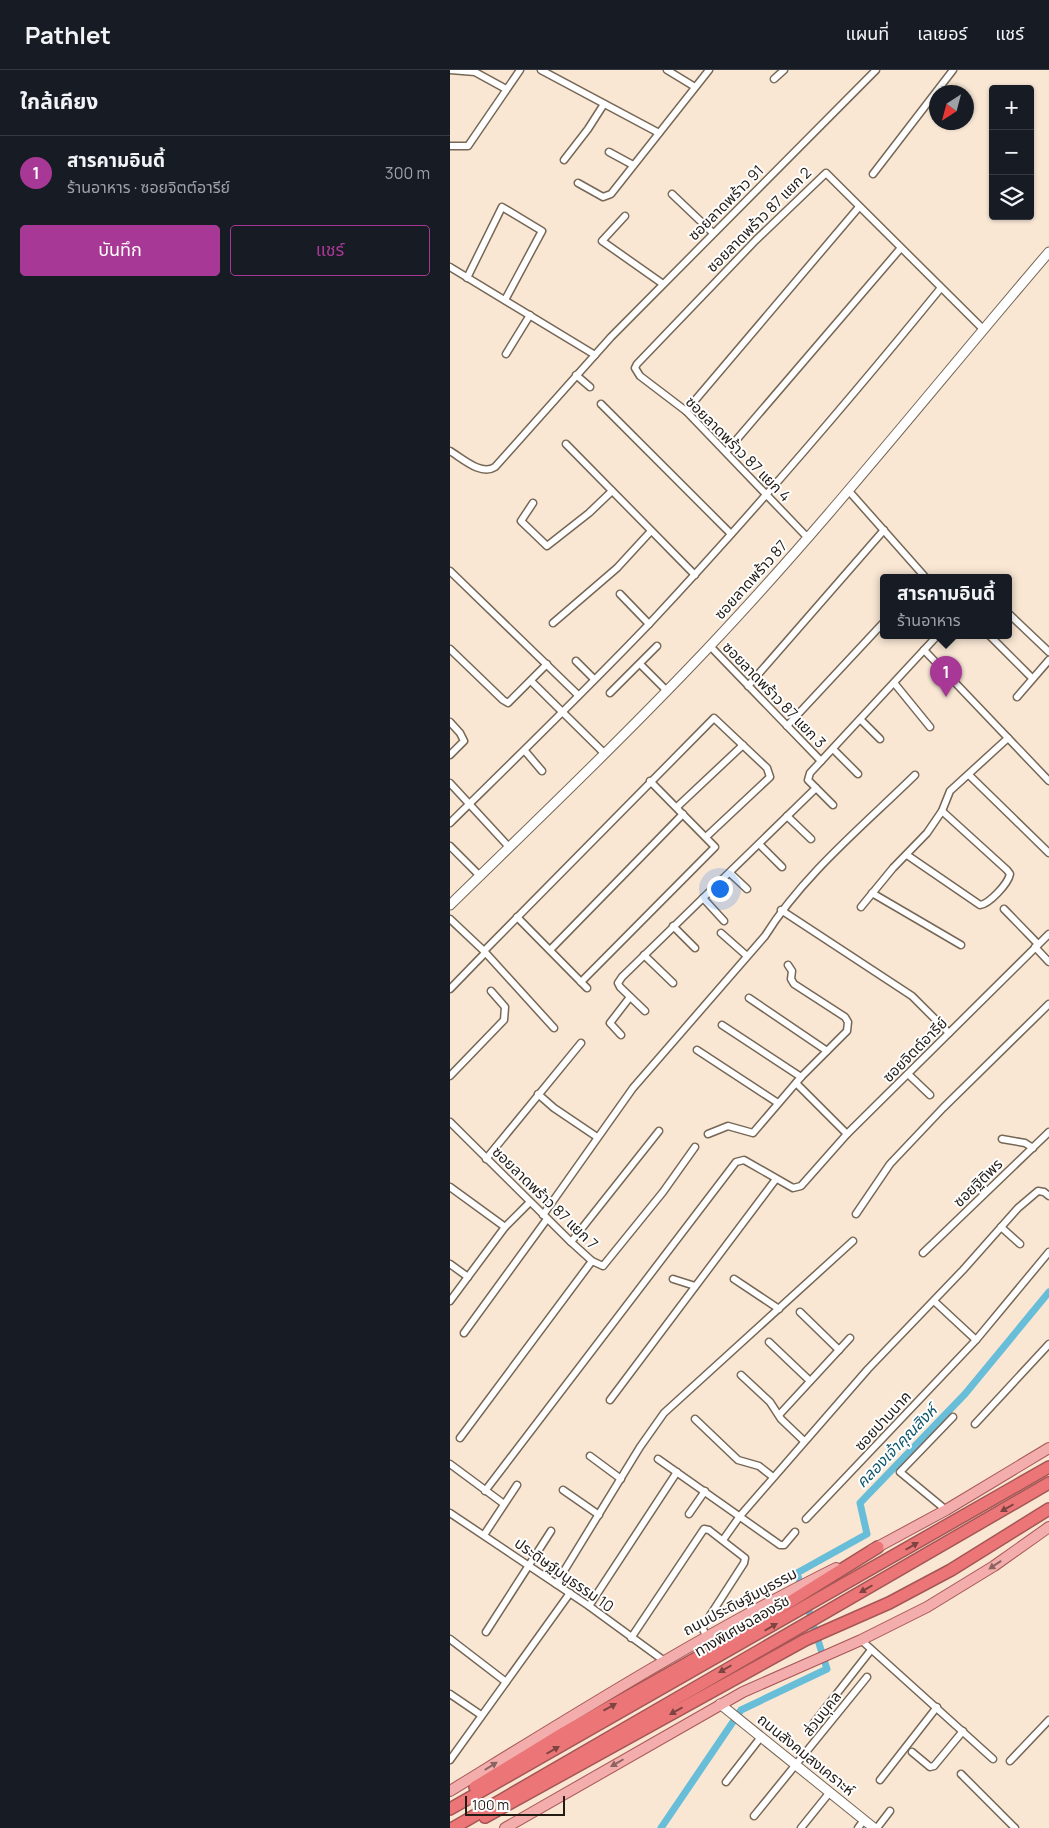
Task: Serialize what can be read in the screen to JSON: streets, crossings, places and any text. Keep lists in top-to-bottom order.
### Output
{
  "streets": {
    "highway": ["ทางพิเศษฉลองรัช"],
    "main road": ["ถนนประดิษฐ์มนูธรรม"],
    "street": [
      "ซอยลาดพร้าว 91",
      "ซอยลาดพร้าว 87 แยก 2",
      "ซอยลาดพร้าว 87 แยก 4",
      "ซอยลาดพร้าว 87",
      "ซอยลาดพร้าว 87 แยก 3",
      "ซอยจิตต์อารีย์",
      "ซอยฐิติพร",
      "ซอยลาดพร้าว 87 แยก 7",
      "ซอยปานนาค",
      "ประดิษฐ์มนูธรรม 10",
      "ส่วนบุคล",
      "ถนนสังคมสงเคราะห์"
    ]
  },
  "crossings": [
    ["ซอยลาดพร้าว 87 แยก 2", "ซอยลาดพร้าว 87 แยก 4"],
    ["ซอยลาดพร้าว 87 แยก 2", "ซอยลาดพร้าว 87"],
    ["ซอยลาดพร้าว 87 แยก 4", "ซอยลาดพร้าว 87"],
    ["ซอยลาดพร้าว 87", "ซอยลาดพร้าว 87 แยก 3"],
    ["ประดิษฐ์มนูธรรม 10", "ถนนประดิษฐ์มนูธรรม"],
    ["ส่วนบุคล", "ถนนสังคมสงเคราะห์"]
  ],
  "water": ["คลองเจ้าคุณสิงห์"],
  "scale_bar": "100 m",
  "north": "bottom left",
  "page": {
    "header": "Pathlet",
    "nav": ["แผนที่", "เลเยอร์", "แชร์"],
    "heading": "ใกล้เคียง",
    "map_buttons": ["+", "−"],
    "list": [
      {
        "mark": "1",
        "name": "สารคามอินดี้",
        "note": "ร้านอาหาร · ซอยจิตต์อารีย์",
        "value": "300 m"
      }
    ],
    "buttons": ["บันทึก", "แชร์"],
    "popup": ["สารคามอินดี้", "ร้านอาหาร"],
    "pins": "1",
    "scale": "100 m"
  }
}
